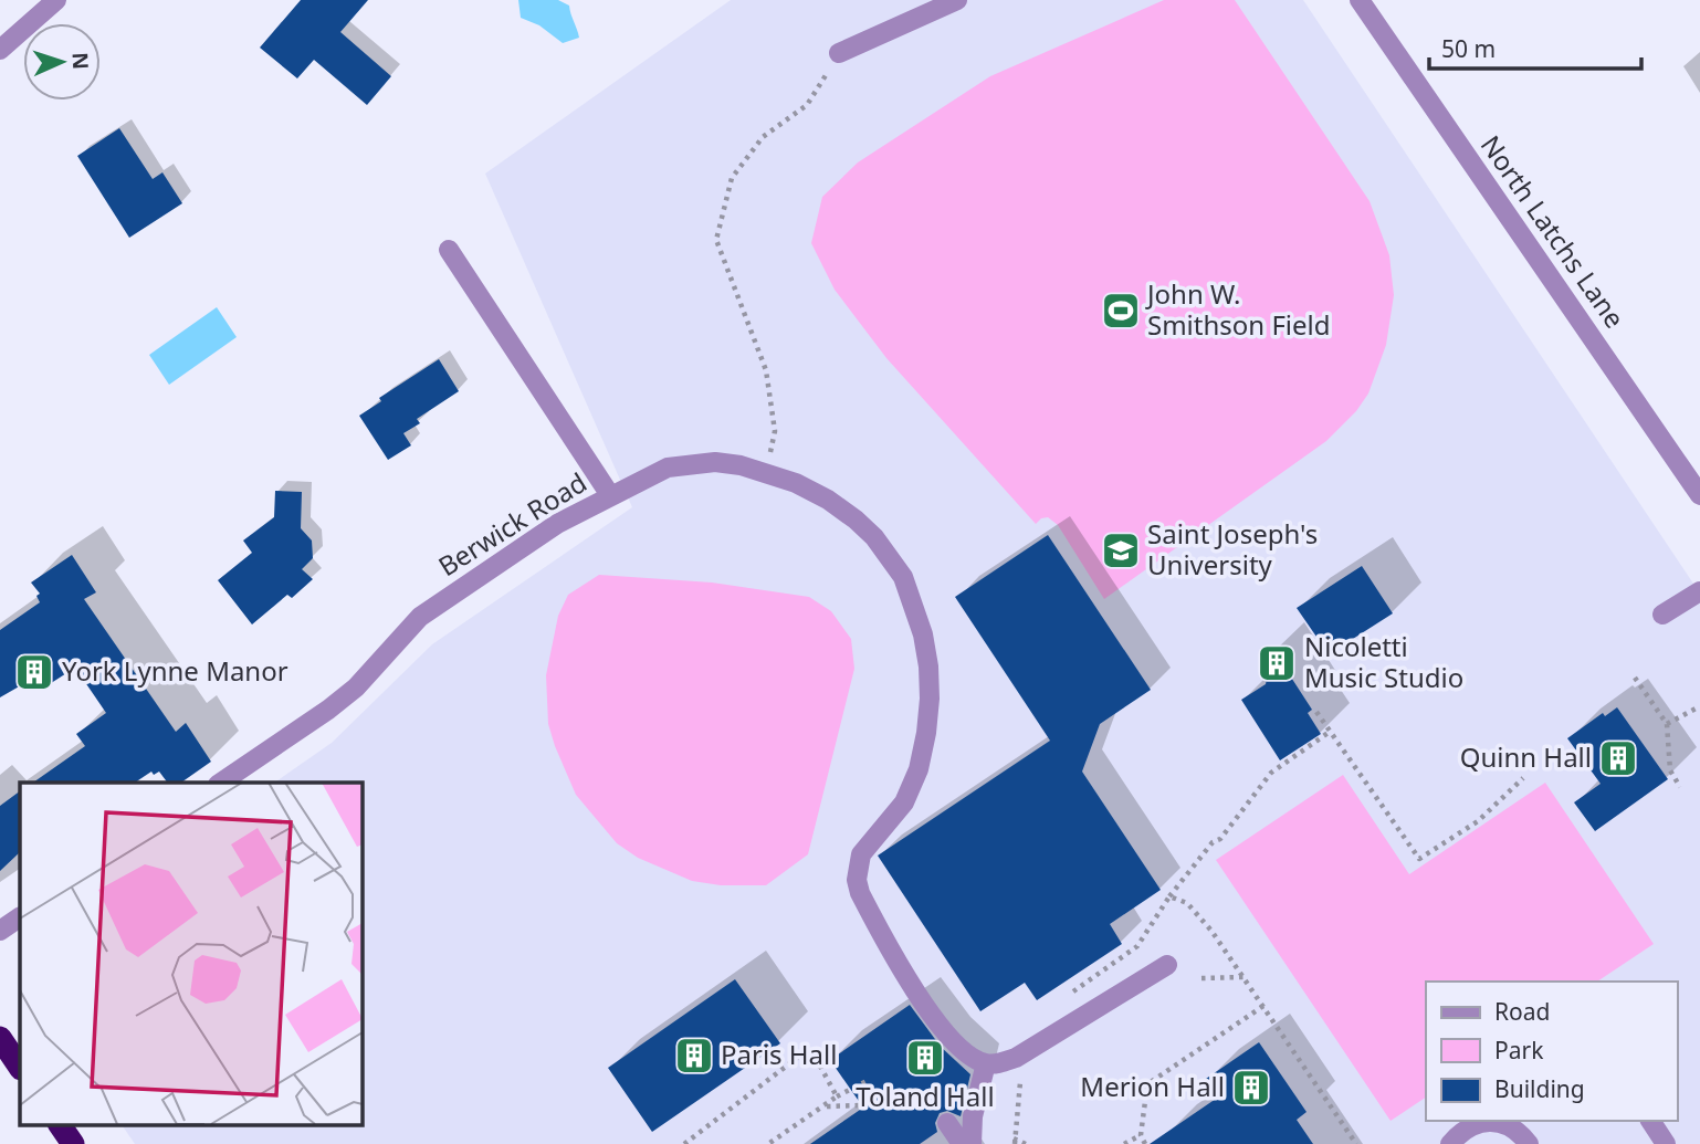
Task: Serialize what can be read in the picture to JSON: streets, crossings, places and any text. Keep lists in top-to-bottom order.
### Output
{
  "streets": {
    "street": ["North Latchs Lane", "Berwick Road"]
  },
  "places": {
    "sports": ["John W. Smithson Field"],
    "school or university": ["Saint Joseph's University"],
    "building": [
      "Nicoletti Music Studio",
      "York Lynne Manor",
      "Quinn Hall",
      "Paris Hall",
      "Toland Hall",
      "Merion Hall"
    ]
  },
  "legend": ["Road", "Park", "Building"],
  "scale_bar": "50 m",
  "north": "right"
}
